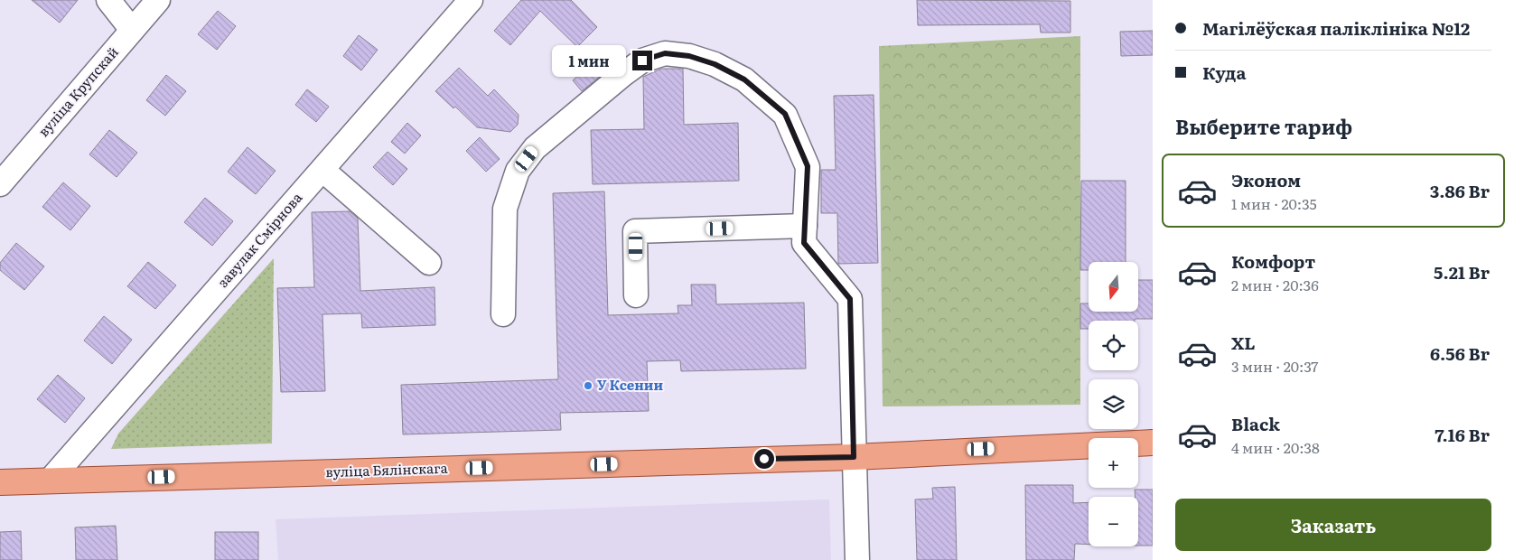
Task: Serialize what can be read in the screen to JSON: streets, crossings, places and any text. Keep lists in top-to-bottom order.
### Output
{
  "streets": {
    "main road": ["вуліца Бялінскага"],
    "street": ["вуліца Крупскай", "завулак Смірнова"]
  },
  "crossings": [
    ["завулак Смірнова", "вуліца Бялінскага"]
  ],
  "places": ["У Ксении"],
  "north": "bottom",
  "page": {
    "banner": ["Магілёўская паліклініка №12", "Куда"],
    "bubble": "1 мин",
    "heading": "Выберите тариф",
    "list": [
      {
        "name": "Эконом",
        "note": "1 мин · 20:35",
        "value": "3.86 Br"
      },
      {
        "name": "Комфорт",
        "note": "2 мин · 20:36",
        "value": "5.21 Br"
      },
      {
        "name": "XL",
        "note": "3 мин · 20:37",
        "value": "6.56 Br"
      },
      {
        "name": "Black",
        "note": "4 мин · 20:38",
        "value": "7.16 Br"
      }
    ],
    "map_buttons": ["+", "−"],
    "buttons": "Заказать"
  }
}
